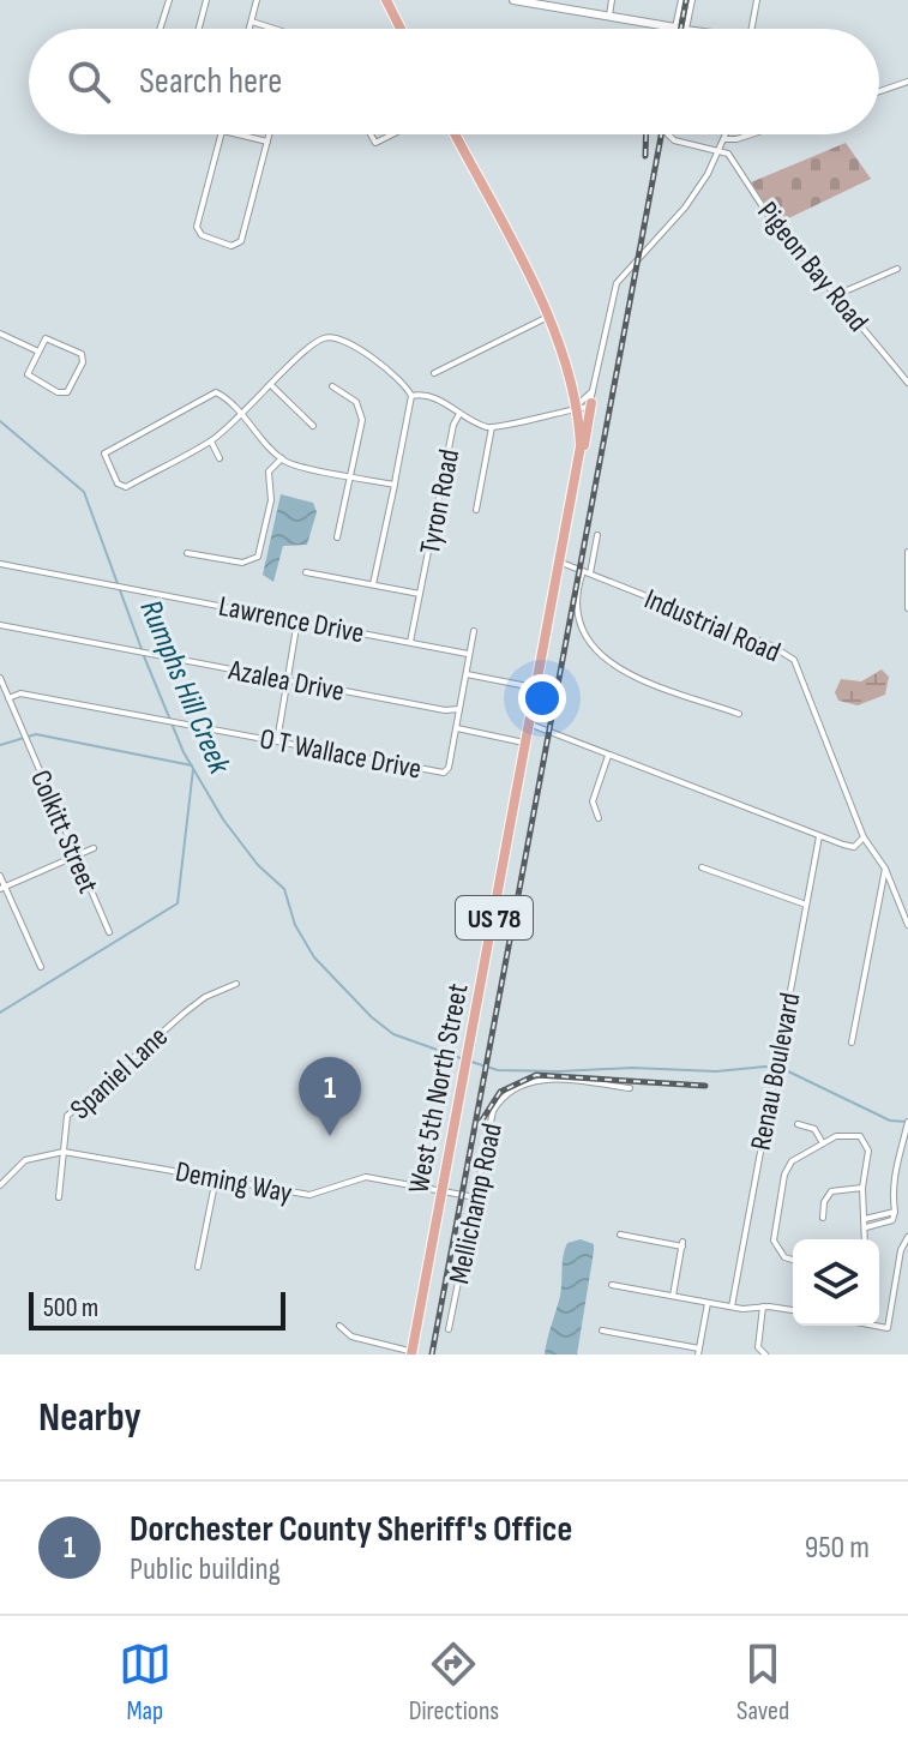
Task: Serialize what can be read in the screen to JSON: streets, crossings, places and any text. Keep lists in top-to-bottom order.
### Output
{
  "streets": {
    "main road": ["US 78", "West 5th North Street"],
    "street": [
      "Pigeon Bay Road",
      "Tyron Road",
      "Lawrence Drive",
      "Industrial Road",
      "Azalea Drive",
      "O T Wallace Drive",
      "Colkitt Street",
      "Renau Boulevard",
      "Spaniel Lane",
      "Deming Way",
      "Mellichamp Road"
    ]
  },
  "crossings": [
    ["Tyron Road", "Lawrence Drive"],
    ["Industrial Road", "West 5th North Street"],
    ["O T Wallace Drive", "Colkitt Street"],
    ["Spaniel Lane", "Deming Way"],
    ["West 5th North Street", "Deming Way"],
    ["Deming Way", "Mellichamp Road"]
  ],
  "water": ["Rumphs Hill Creek"],
  "scale_bar": "500 m",
  "page": {
    "search": "Search here",
    "pins": "1",
    "scale": "500 m",
    "heading": "Nearby",
    "list": [
      {
        "mark": "1",
        "name": "Dorchester County Sheriff's Office",
        "note": "Public building",
        "value": "950 m"
      }
    ],
    "nav": ["Map", "Directions", "Saved"]
  }
}
